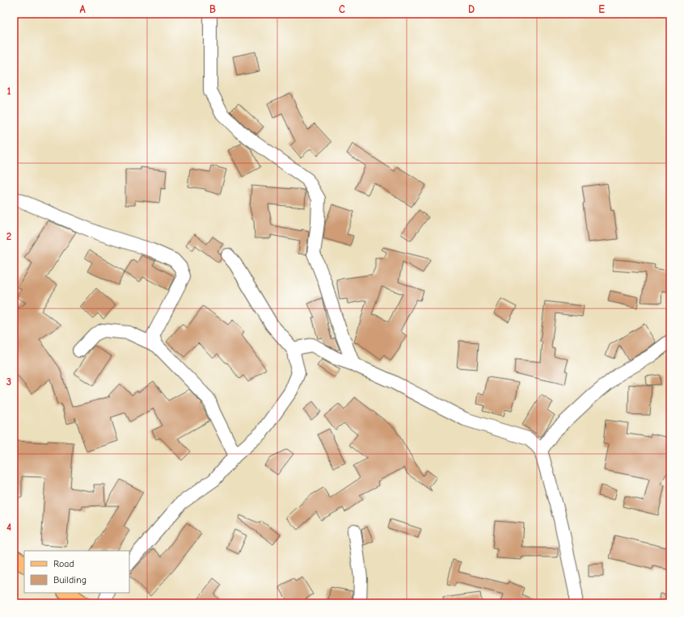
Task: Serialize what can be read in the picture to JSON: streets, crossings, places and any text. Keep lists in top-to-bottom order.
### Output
{
  "legend": ["Road", "Building"],
  "grid": {
    "columns": [
      "A",
      "B",
      "C",
      "D",
      "E"
    ],
    "rows": [
      "1",
      "2",
      "3",
      "4"
    ]
  }
}
